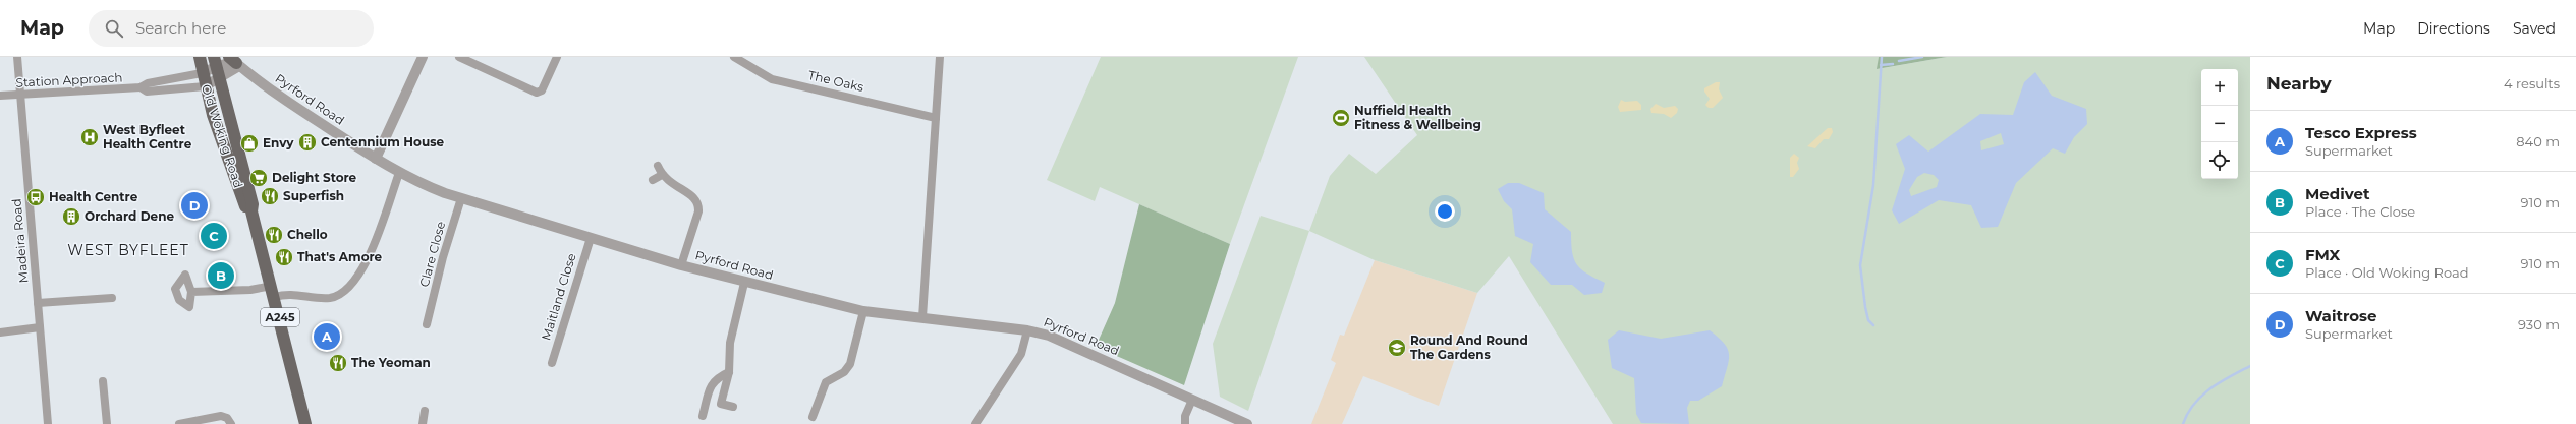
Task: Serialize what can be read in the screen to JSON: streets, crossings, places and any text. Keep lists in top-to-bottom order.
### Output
{
  "streets": {
    "main road": ["Old Woking Road", "A245"],
    "street": [
      "Station Approach",
      "The Oaks",
      "Pyrford Road",
      "Madeira Road",
      "Clare Close",
      "Maitland Close"
    ]
  },
  "crossings": [
    ["Station Approach", "Old Woking Road"],
    ["Station Approach", "Madeira Road"],
    ["Pyrford Road", "Clare Close"],
    ["Pyrford Road", "Maitland Close"]
  ],
  "districts": ["WEST BYFLEET"],
  "places": {
    "sports": ["Nuffield Health Fitness & Wellbeing"],
    "hospital": ["West Byfleet Health Centre"],
    "building": ["Centennium House", "Orchard Dene"],
    "shop": ["Envy"],
    "supermarket": ["Delight Store"],
    "restaurant": [
      "Superfish",
      "Chello",
      "That's Amore",
      "The Yeoman"
    ],
    "bus stop": ["Health Centre"],
    "school or university": ["Round And Round The Gardens"]
  },
  "page": {
    "header": "Map",
    "search": "Search here",
    "nav": ["Map", "Directions", "Saved"],
    "heading": ["Nearby", "4 results"],
    "map_buttons": ["+", "−"],
    "list": [
      {
        "mark": "A",
        "name": "Tesco Express",
        "note": "Supermarket",
        "value": "840 m"
      },
      {
        "mark": "B",
        "name": "Medivet",
        "note": "Place · The Close",
        "value": "910 m"
      },
      {
        "mark": "C",
        "name": "FMX",
        "note": "Place · Old Woking Road",
        "value": "910 m"
      },
      {
        "mark": "D",
        "name": "Waitrose",
        "note": "Supermarket",
        "value": "930 m"
      }
    ],
    "pins": [
      "D",
      "C",
      "B",
      "A"
    ]
  }
}
